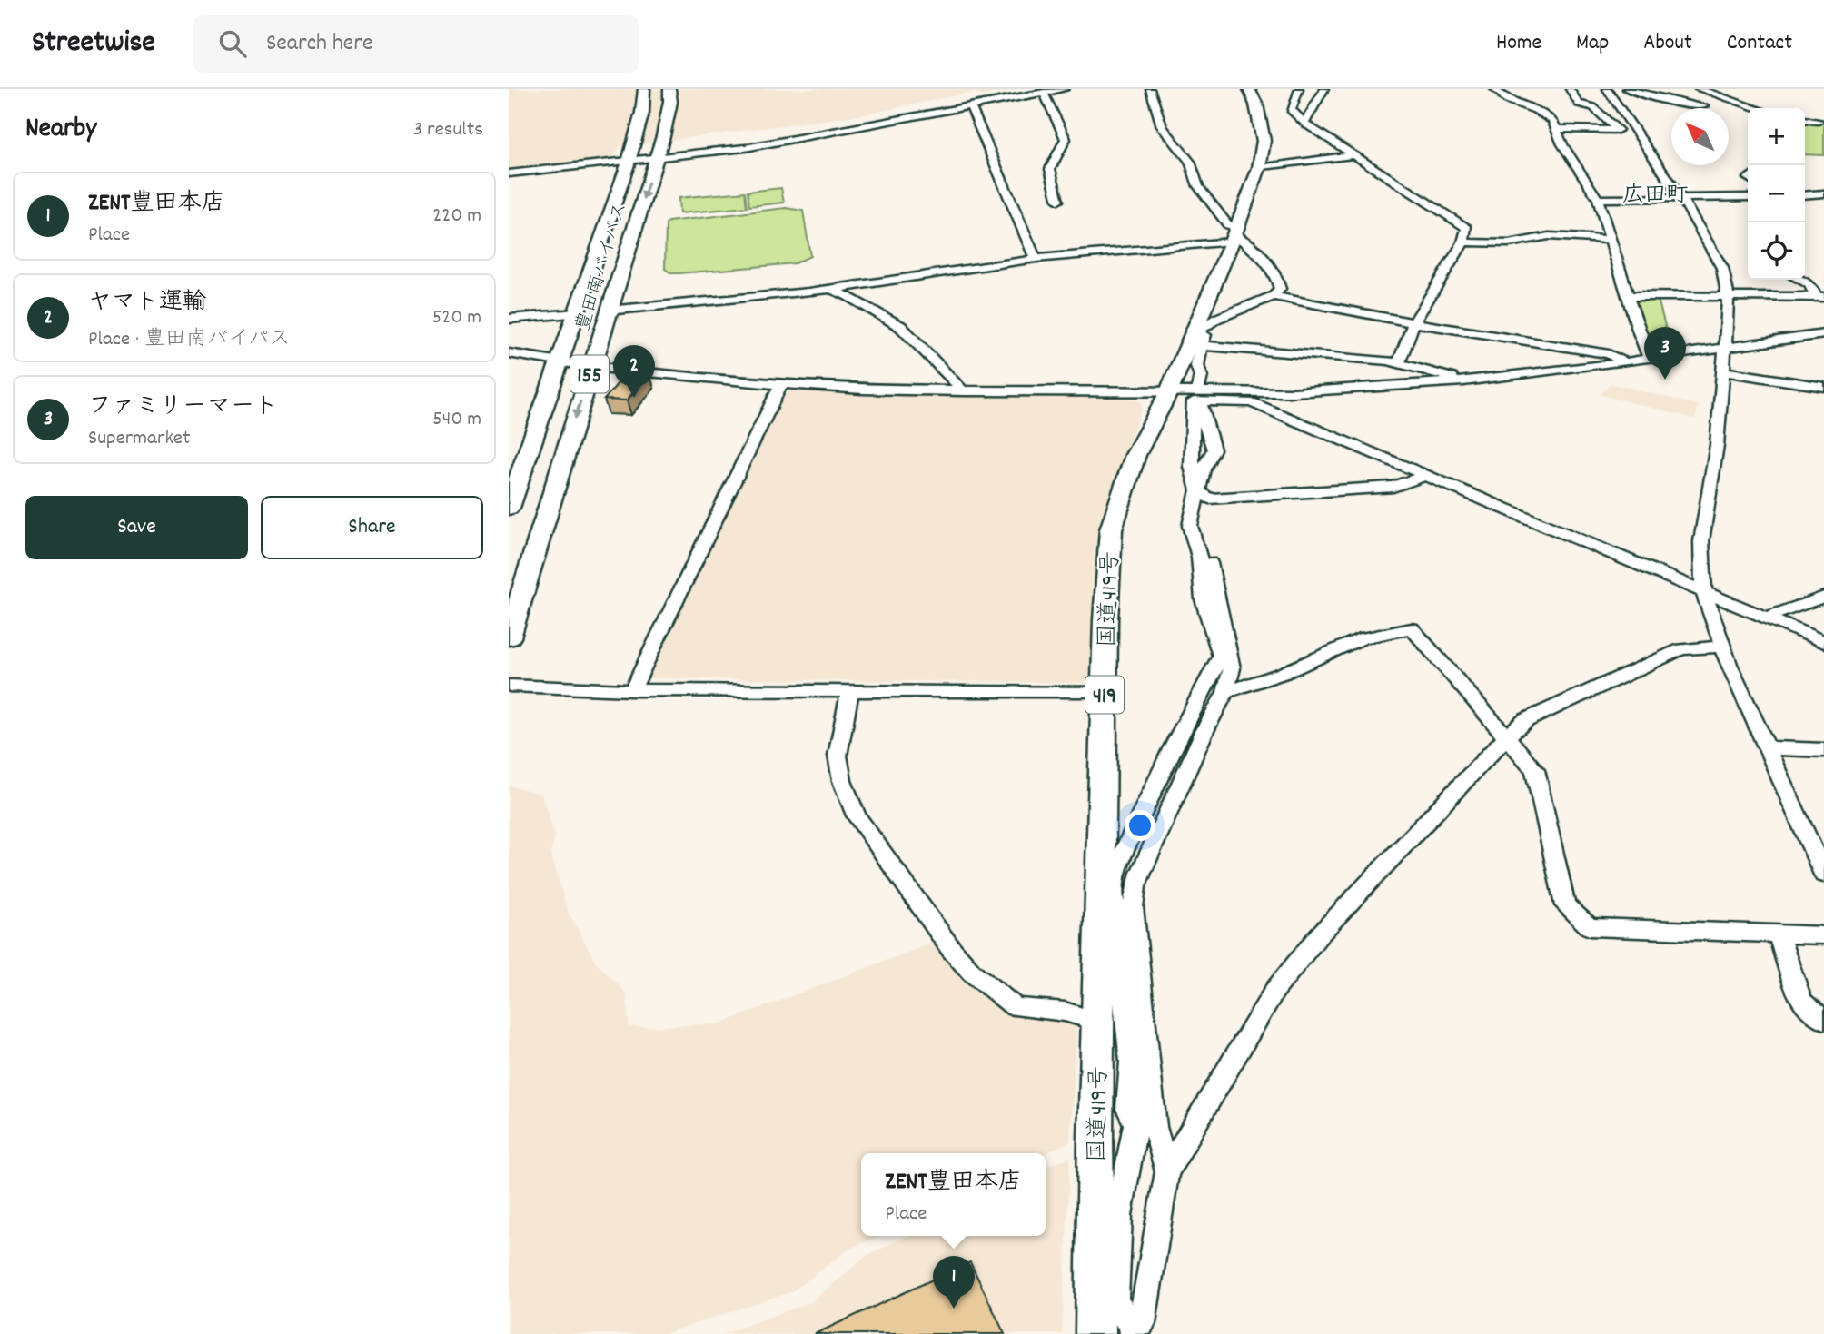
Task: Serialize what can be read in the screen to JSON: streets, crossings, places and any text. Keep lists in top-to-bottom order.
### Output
{
  "streets": {
    "highway": [
      "豊田南バイパス",
      "155",
      "国道419号",
      "419"
    ]
  },
  "districts": ["広田町"],
  "north": "top left",
  "page": {
    "header": "Streetwise",
    "search": "Search here",
    "nav": [
      "Home",
      "Map",
      "About",
      "Contact"
    ],
    "heading": ["Nearby", "3 results"],
    "map_buttons": ["+", "−"],
    "list": [
      {
        "mark": "1",
        "name": "ZENT豊田本店",
        "note": "Place",
        "value": "220 m"
      },
      {
        "mark": "2",
        "name": "ヤマト運輸",
        "note": "Place · 豊田南バイパス",
        "value": "520 m"
      },
      {
        "mark": "3",
        "name": "ファミリーマート",
        "note": "Supermarket",
        "value": "540 m"
      }
    ],
    "pins": ["3", "2", "1"],
    "buttons": ["Save", "Share"],
    "popup": ["ZENT豊田本店", "Place"]
  }
}
